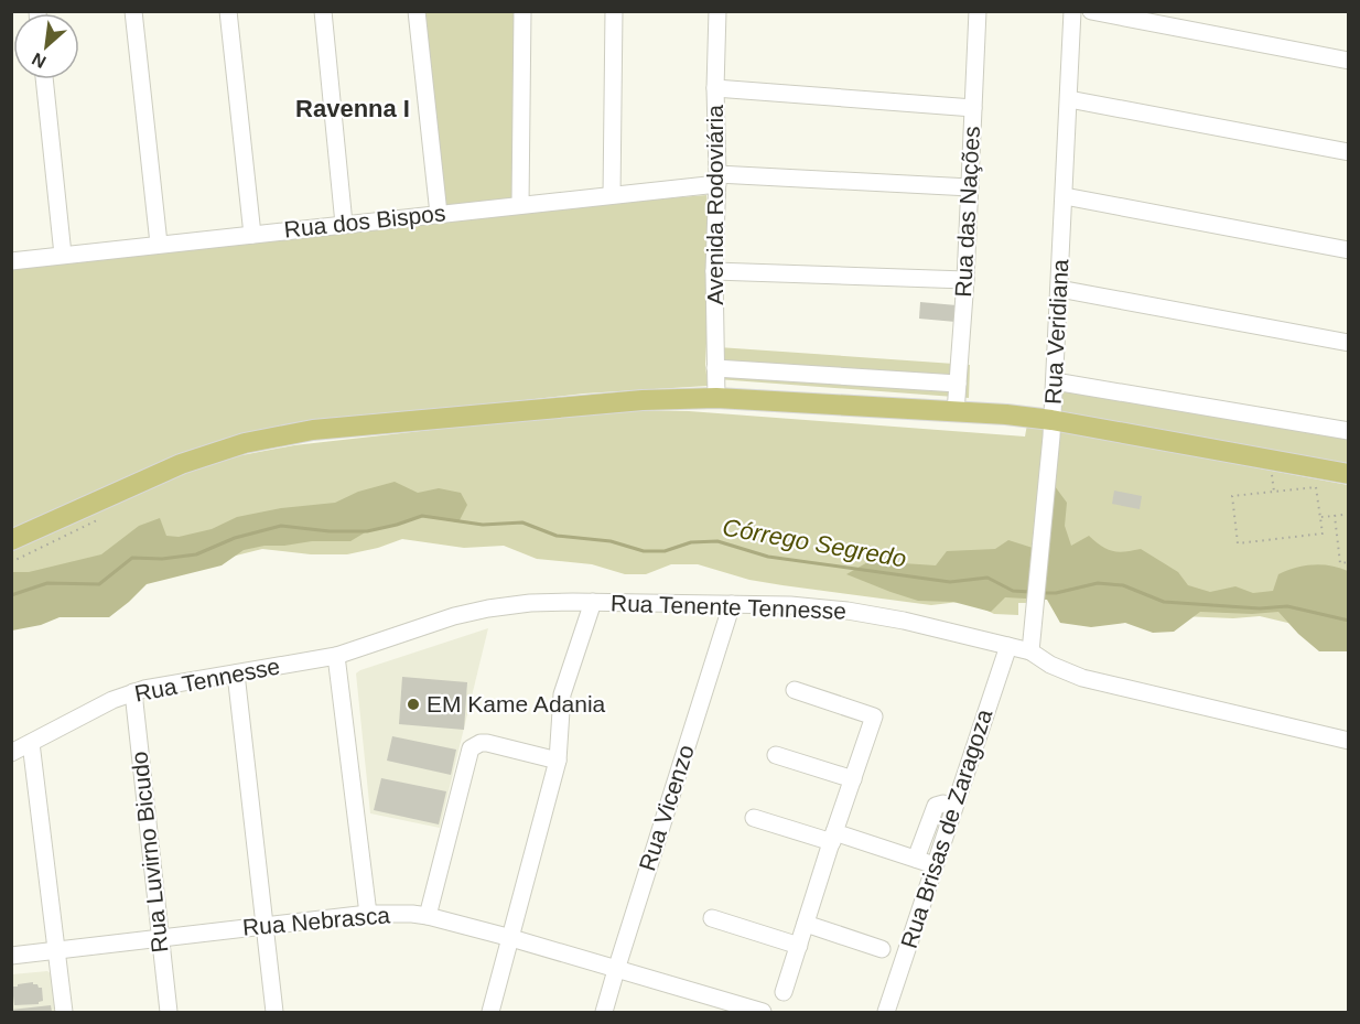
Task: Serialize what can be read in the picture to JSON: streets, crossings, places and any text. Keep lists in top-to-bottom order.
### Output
{
  "streets": {
    "street": [
      "Avenida Rodoviária",
      "Rua das Nações",
      "Rua dos Bispos",
      "Rua Veridiana",
      "Rua Tenente Tennesse",
      "Rua Tennesse",
      "Rua Vicenzo",
      "Rua Brisas de Zaragoza",
      "Rua Luvirno Bicudo",
      "Rua Nebrasca"
    ]
  },
  "crossings": [
    ["Avenida Rodoviária", "Rua dos Bispos"],
    ["Rua das Nações", "Rua dos Bispos"],
    ["Rua Veridiana", "Rua Tenente Tennesse"],
    ["Rua Tenente Tennesse", "Rua Tennesse"],
    ["Rua Tenente Tennesse", "Rua Vicenzo"],
    ["Rua Tenente Tennesse", "Rua Brisas de Zaragoza"],
    ["Rua Tennesse", "Rua Luvirno Bicudo"],
    ["Rua Vicenzo", "Rua Nebrasca"],
    ["Rua Luvirno Bicudo", "Rua Nebrasca"]
  ],
  "districts": ["Ravenna I"],
  "water": ["Córrego Segredo"],
  "places": ["EM Kame Adania"],
  "north": "bottom left"
}
